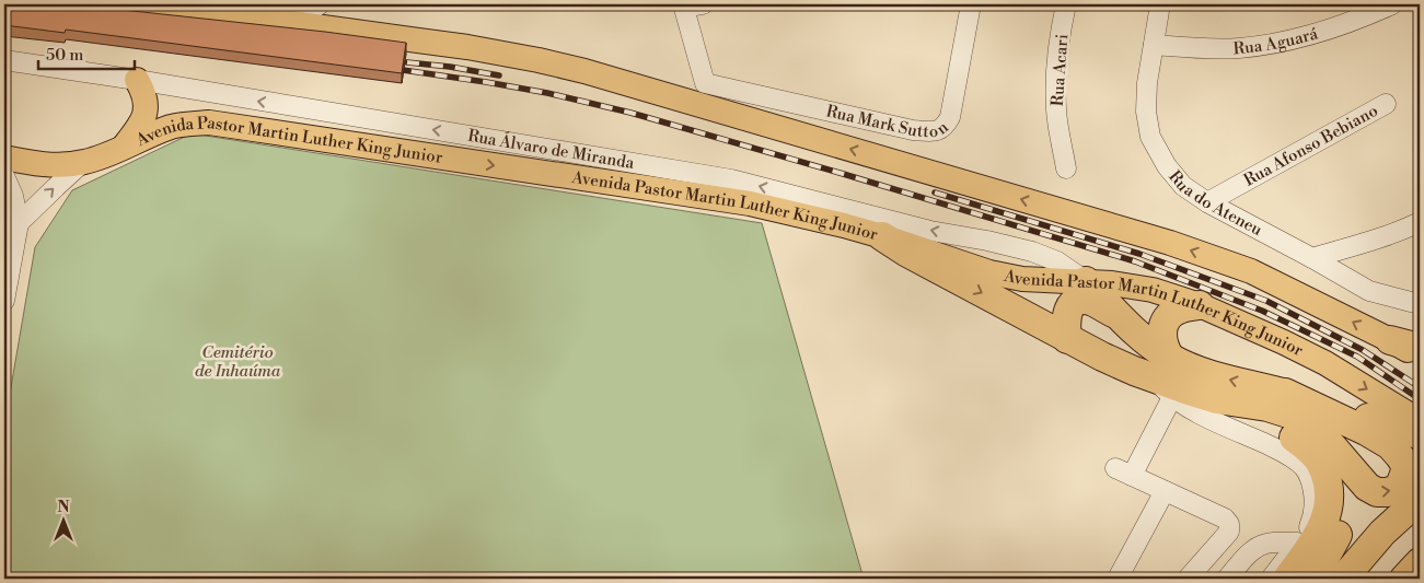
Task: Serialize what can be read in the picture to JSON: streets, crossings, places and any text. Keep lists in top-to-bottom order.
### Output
{
  "streets": {
    "main road": ["Avenida Pastor Martin Luther King Junior"],
    "street": [
      "Rua Aguará",
      "Rua Acari",
      "Rua Mark Sutton",
      "Rua Afonso Bebiano",
      "Rua Álvaro de Miranda",
      "Rua do Ateneu"
    ]
  },
  "crossings": [
    ["Rua Aguará", "Rua do Ateneu"],
    ["Rua Afonso Bebiano", "Rua do Ateneu"],
    ["Rua Álvaro de Miranda", "Avenida Pastor Martin Luther King Junior"]
  ],
  "one_way": ["Rua Álvaro de Miranda"],
  "parks": ["Cemitério de Inhaúma"],
  "scale_bar": "50 m",
  "north": "top"
}
